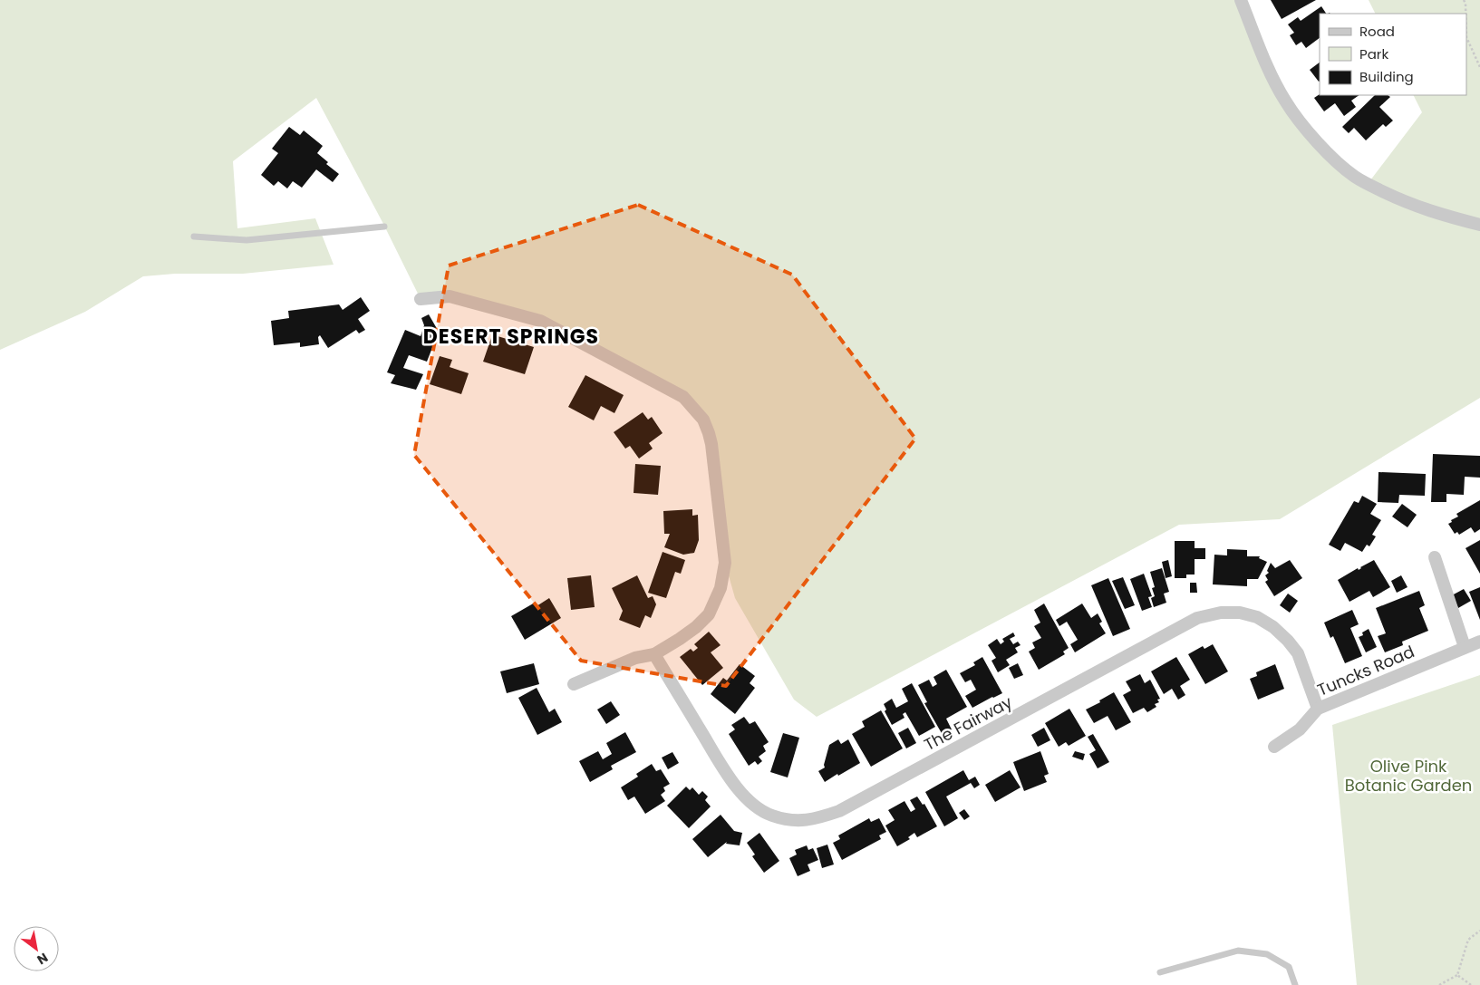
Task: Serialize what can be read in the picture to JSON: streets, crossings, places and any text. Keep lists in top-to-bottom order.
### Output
{
  "streets": {
    "street": ["Tuncks Road", "The Fairway"]
  },
  "crossings": [
    ["Tuncks Road", "The Fairway"]
  ],
  "districts": ["DESERT SPRINGS"],
  "parks": ["Olive Pink Botanic Garden"],
  "legend": ["Road", "Park", "Building"],
  "north": "bottom right"
}
